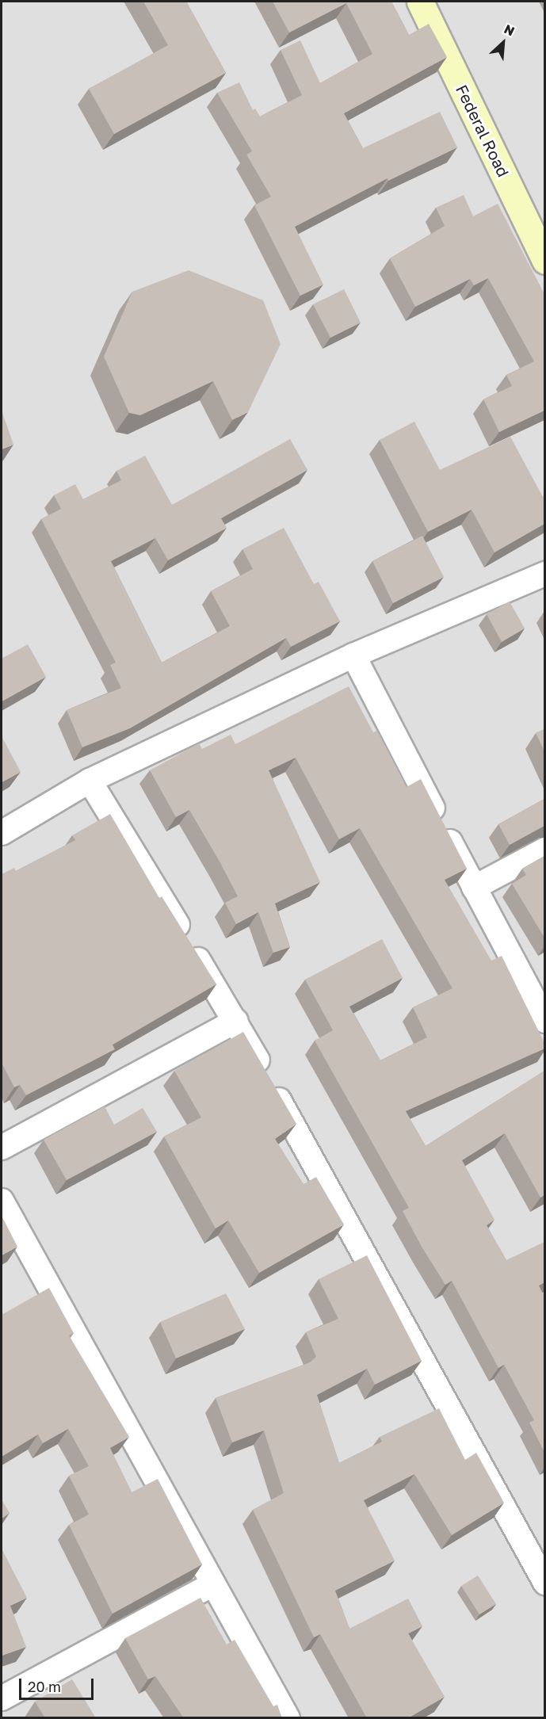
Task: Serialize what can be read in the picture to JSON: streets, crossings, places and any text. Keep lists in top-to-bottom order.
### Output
{
  "streets": {
    "street": ["Federal Road"]
  },
  "scale_bar": "20 m",
  "north": "top right"
}
